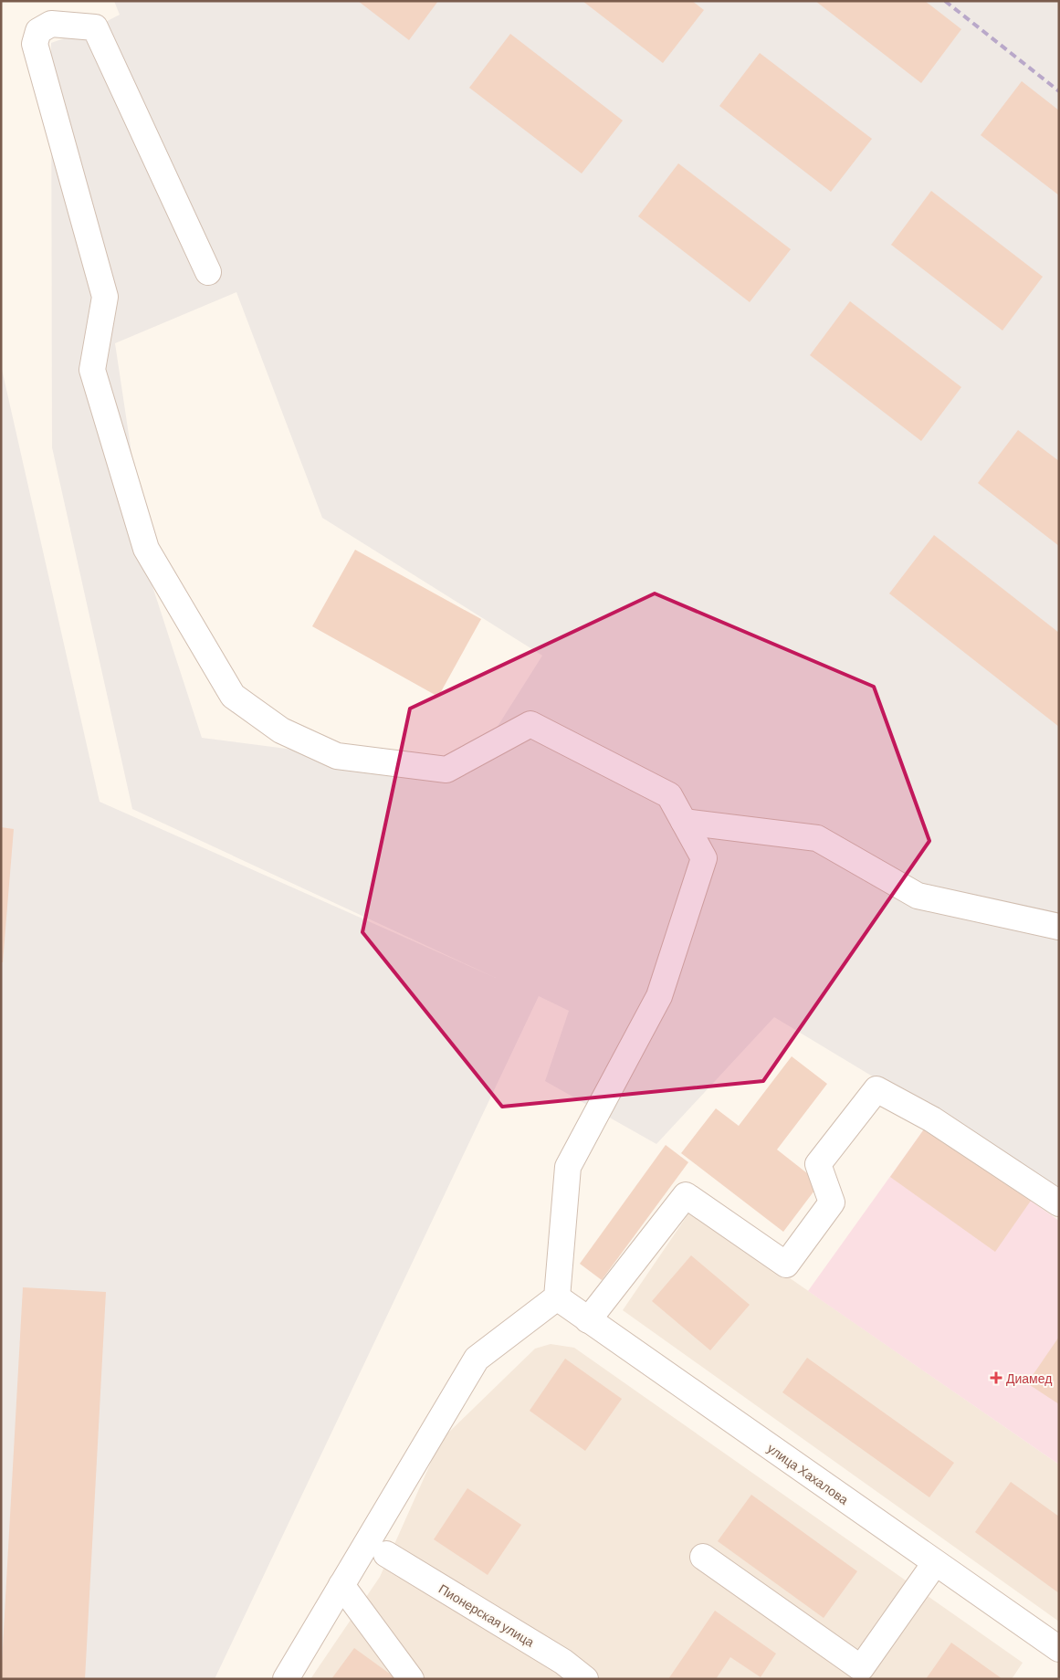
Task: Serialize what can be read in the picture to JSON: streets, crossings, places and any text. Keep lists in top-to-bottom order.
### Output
{
  "streets": {
    "street": ["улица Хахалова", "Пионерская улица"]
  },
  "places": {
    "health": ["Диамед"]
  }
}
